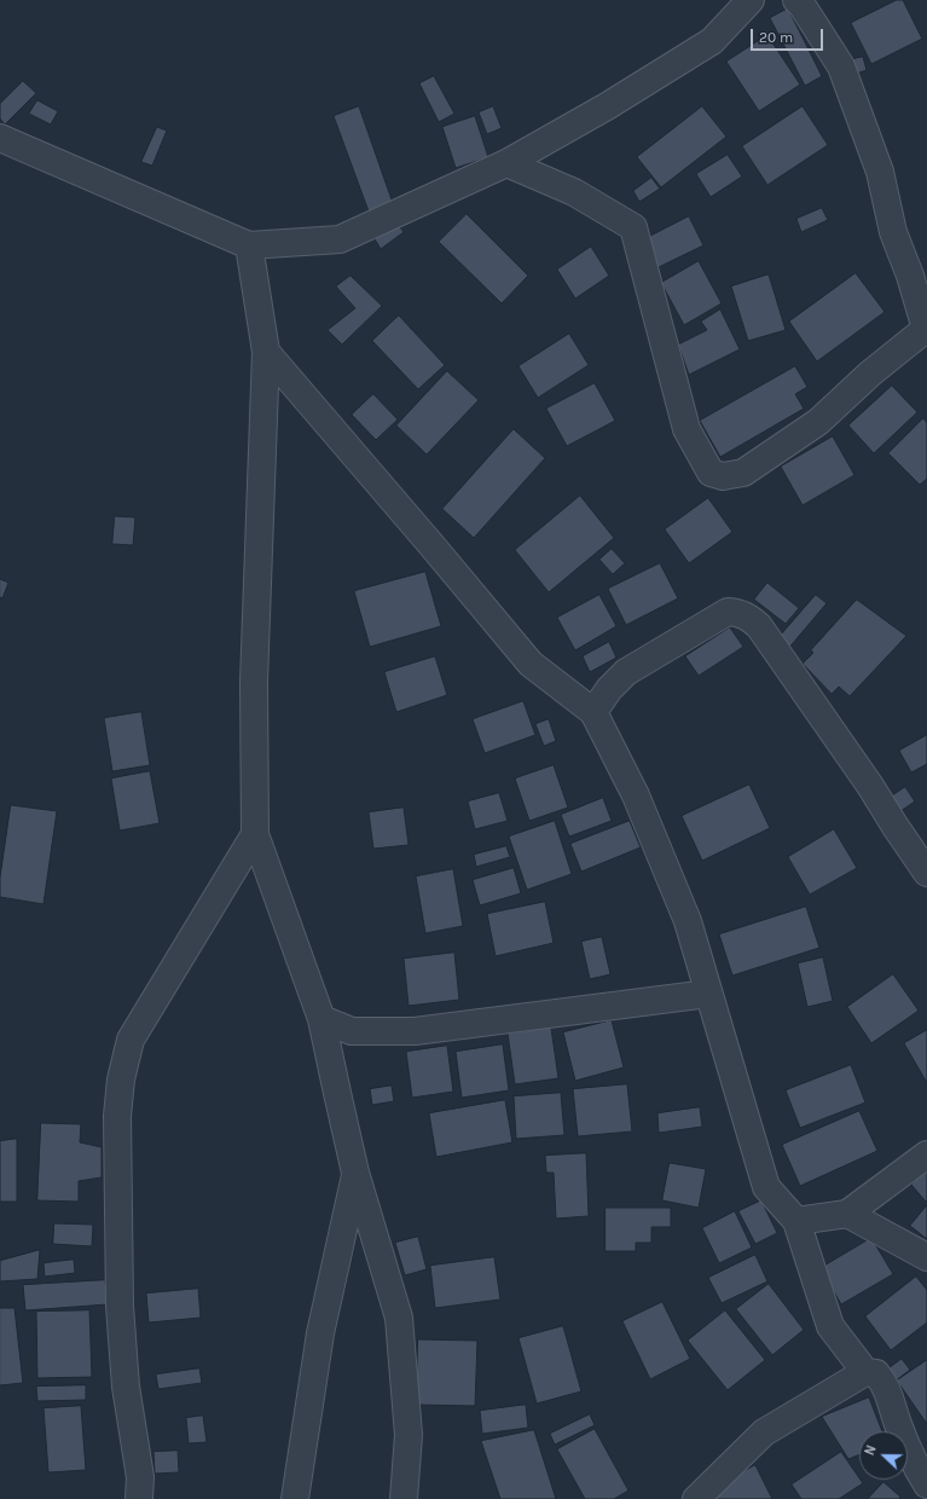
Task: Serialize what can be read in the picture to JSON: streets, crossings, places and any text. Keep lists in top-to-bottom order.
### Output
{
  "scale_bar": "20 m",
  "north": "left"
}
